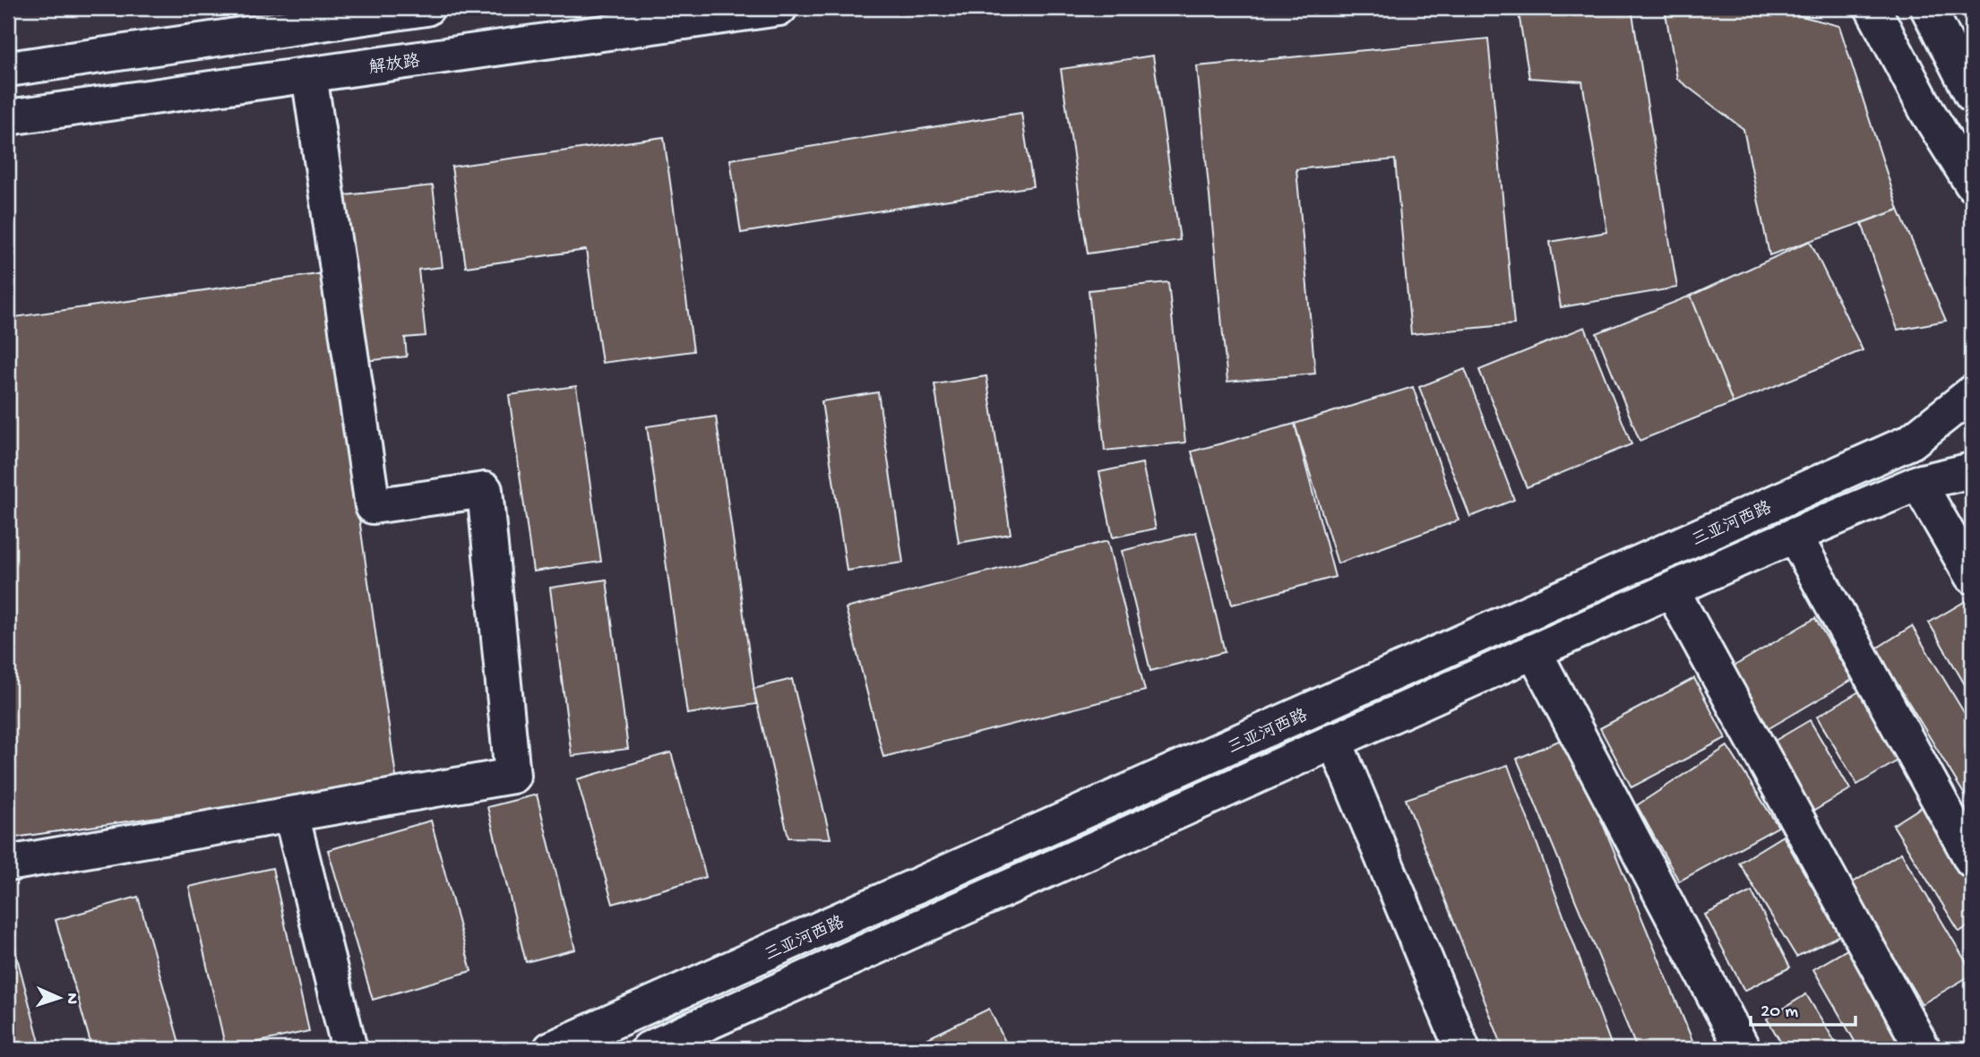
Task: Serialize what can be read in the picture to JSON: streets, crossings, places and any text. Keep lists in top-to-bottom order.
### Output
{
  "streets": {
    "main road": ["解放路", "三亚河西路"]
  },
  "scale_bar": "20 m",
  "north": "right"
}
